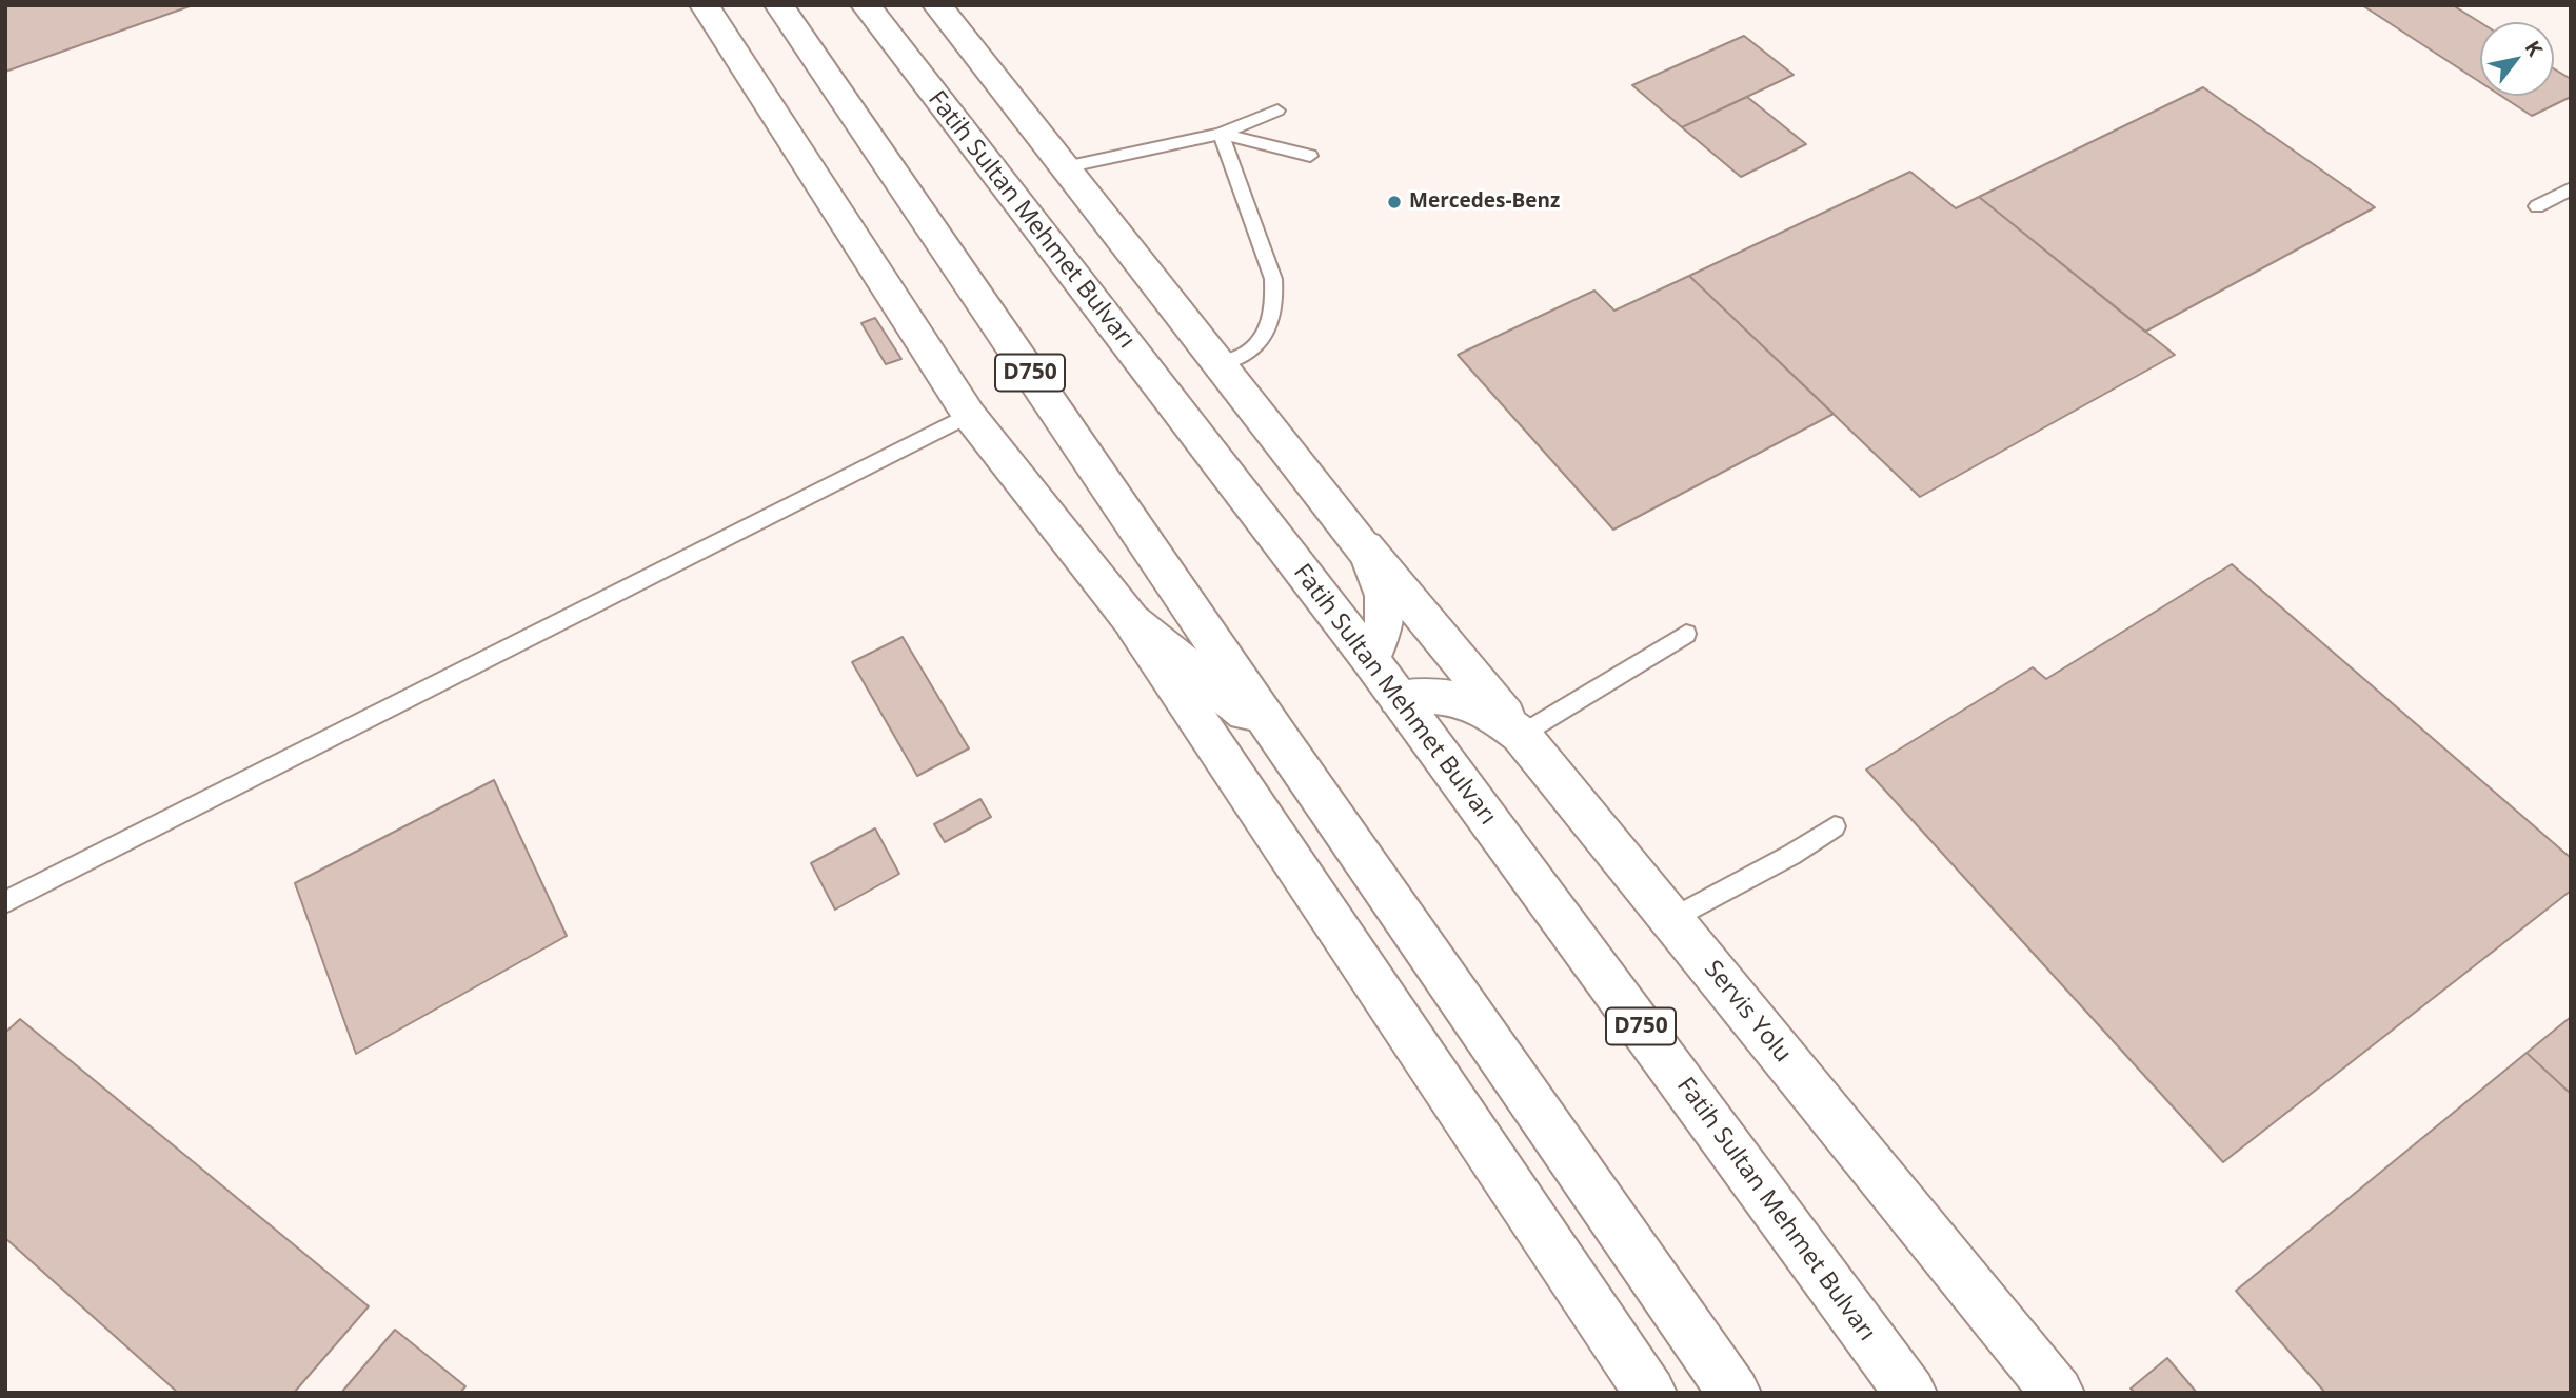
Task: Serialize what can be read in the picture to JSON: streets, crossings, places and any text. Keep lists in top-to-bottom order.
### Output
{
  "streets": {
    "main road": ["Fatih Sultan Mehmet Bulvarı", "D750", "Servis Yolu"]
  },
  "crossings": [
    ["Fatih Sultan Mehmet Bulvarı", "Servis Yolu"]
  ],
  "places": ["Mercedes-Benz"],
  "north": "top right"
}
